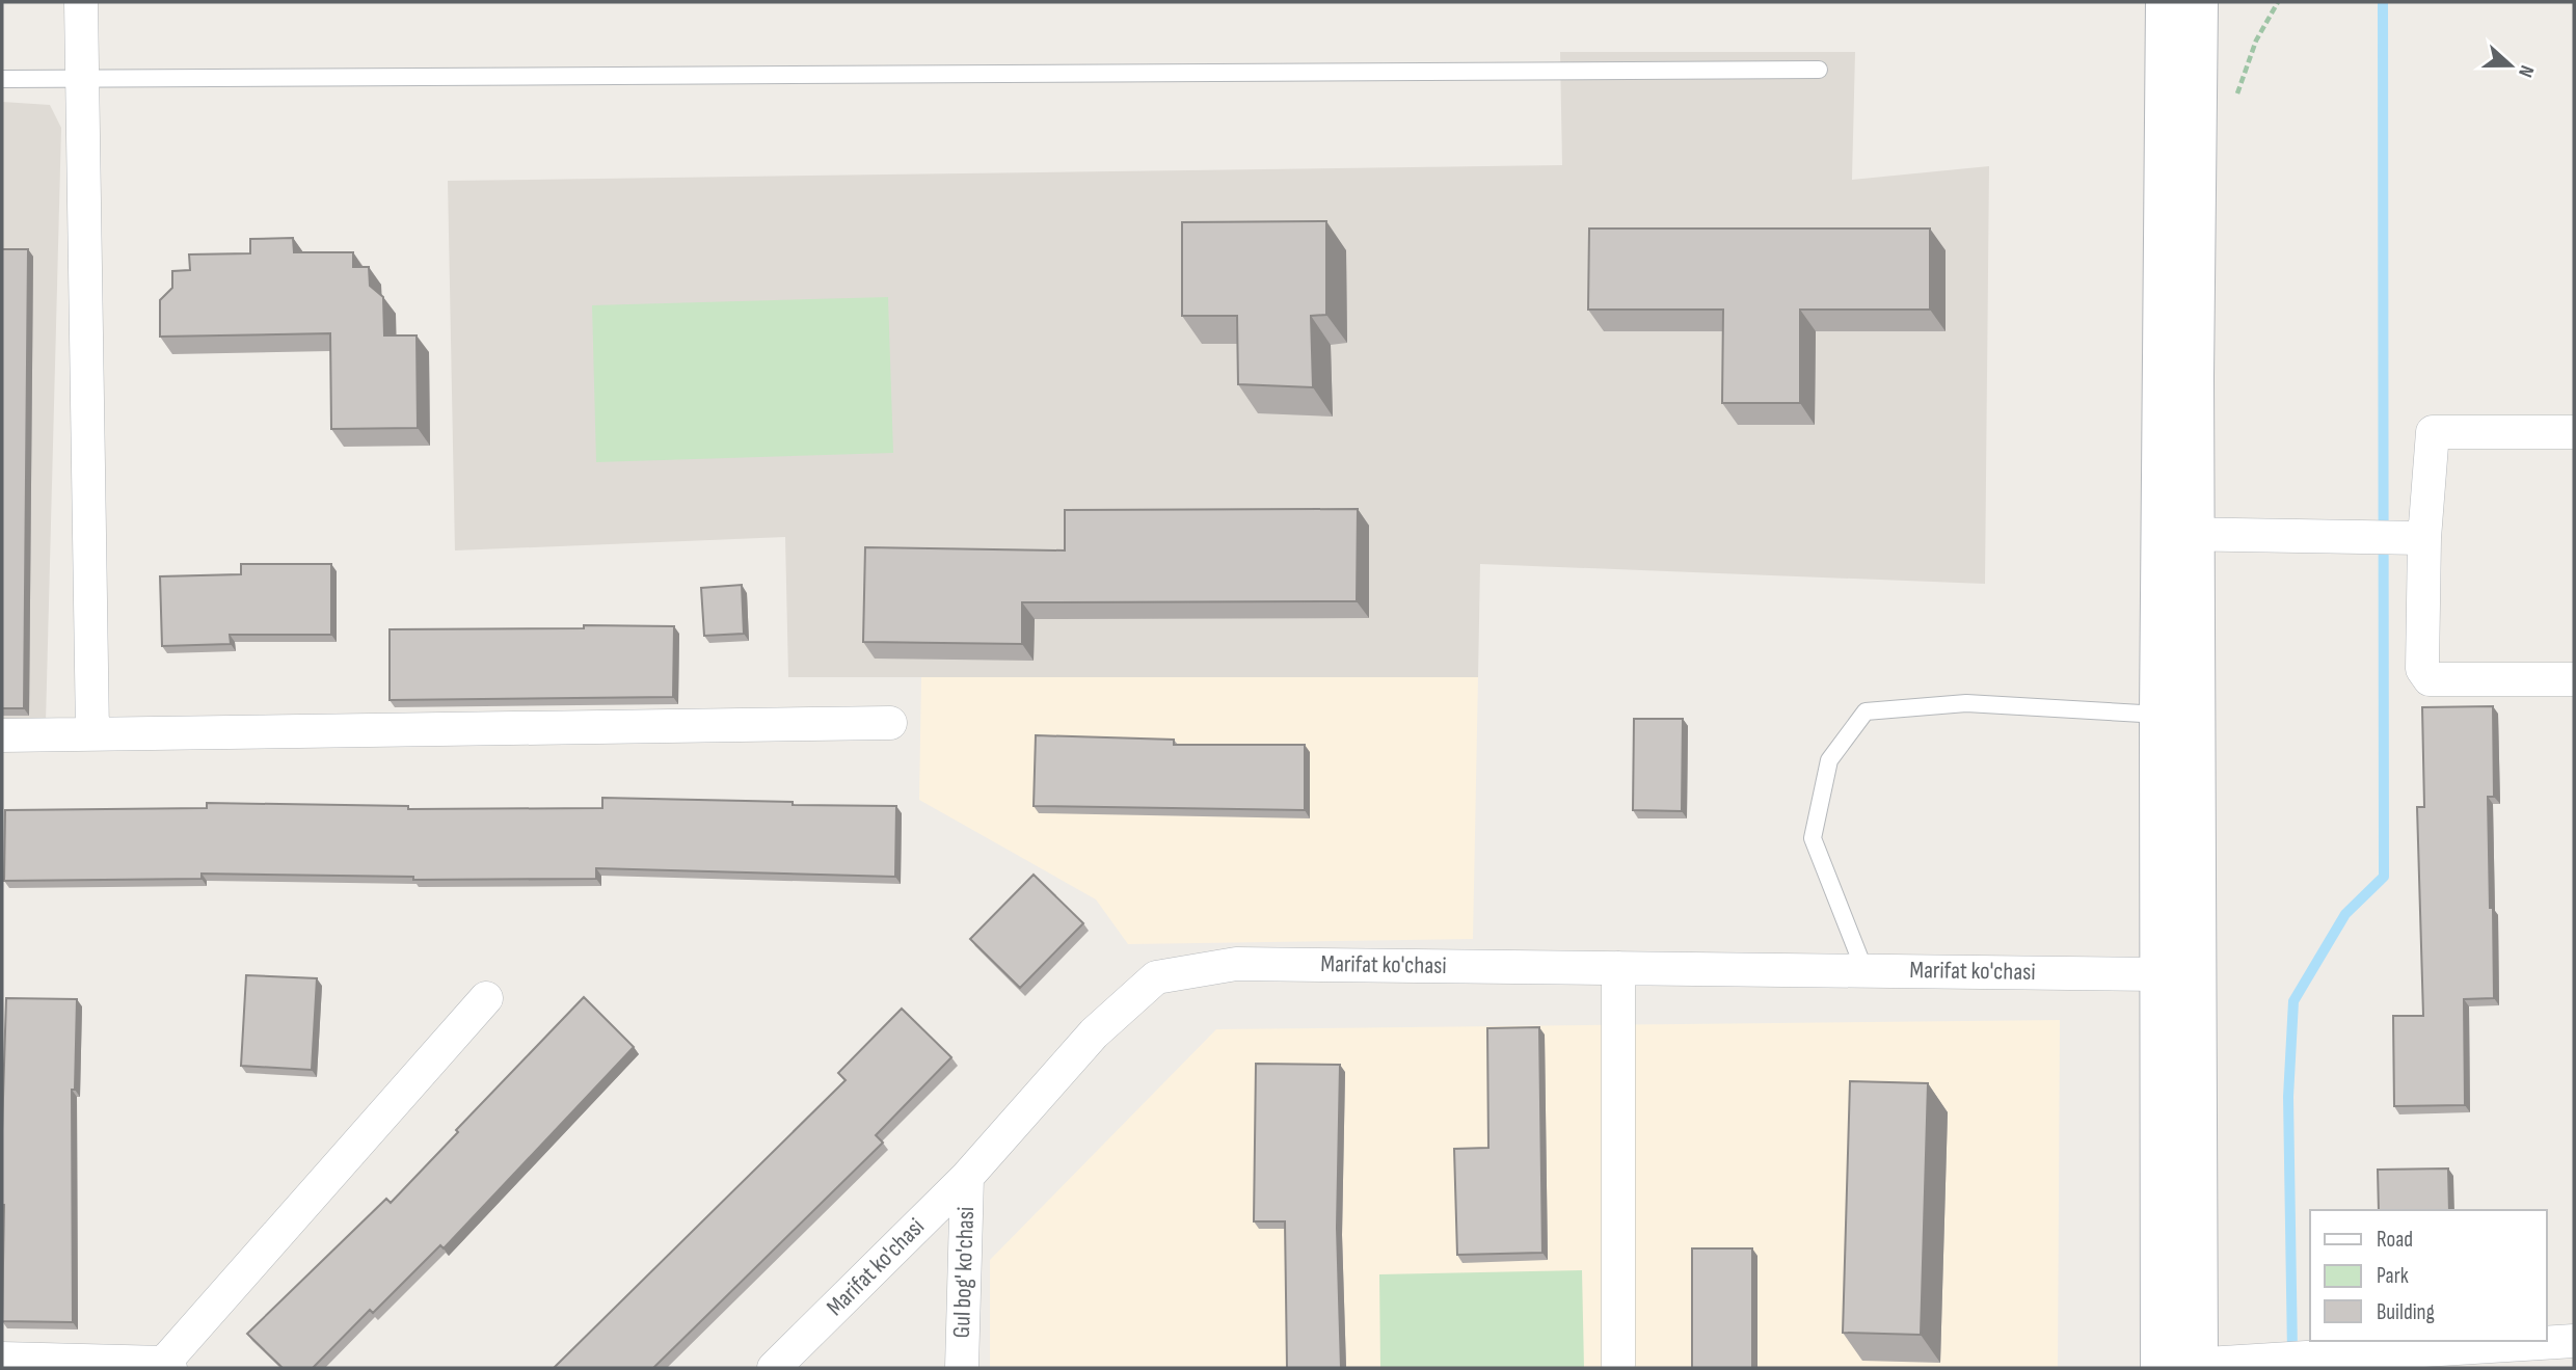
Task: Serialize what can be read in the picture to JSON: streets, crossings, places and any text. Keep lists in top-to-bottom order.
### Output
{
  "streets": {
    "street": ["Marifat ko'chasi", "Gul bog' ko'chasi"]
  },
  "crossings": [
    ["Marifat ko'chasi", "Gul bog' ko'chasi"]
  ],
  "legend": ["Road", "Park", "Building"],
  "north": "right"
}
